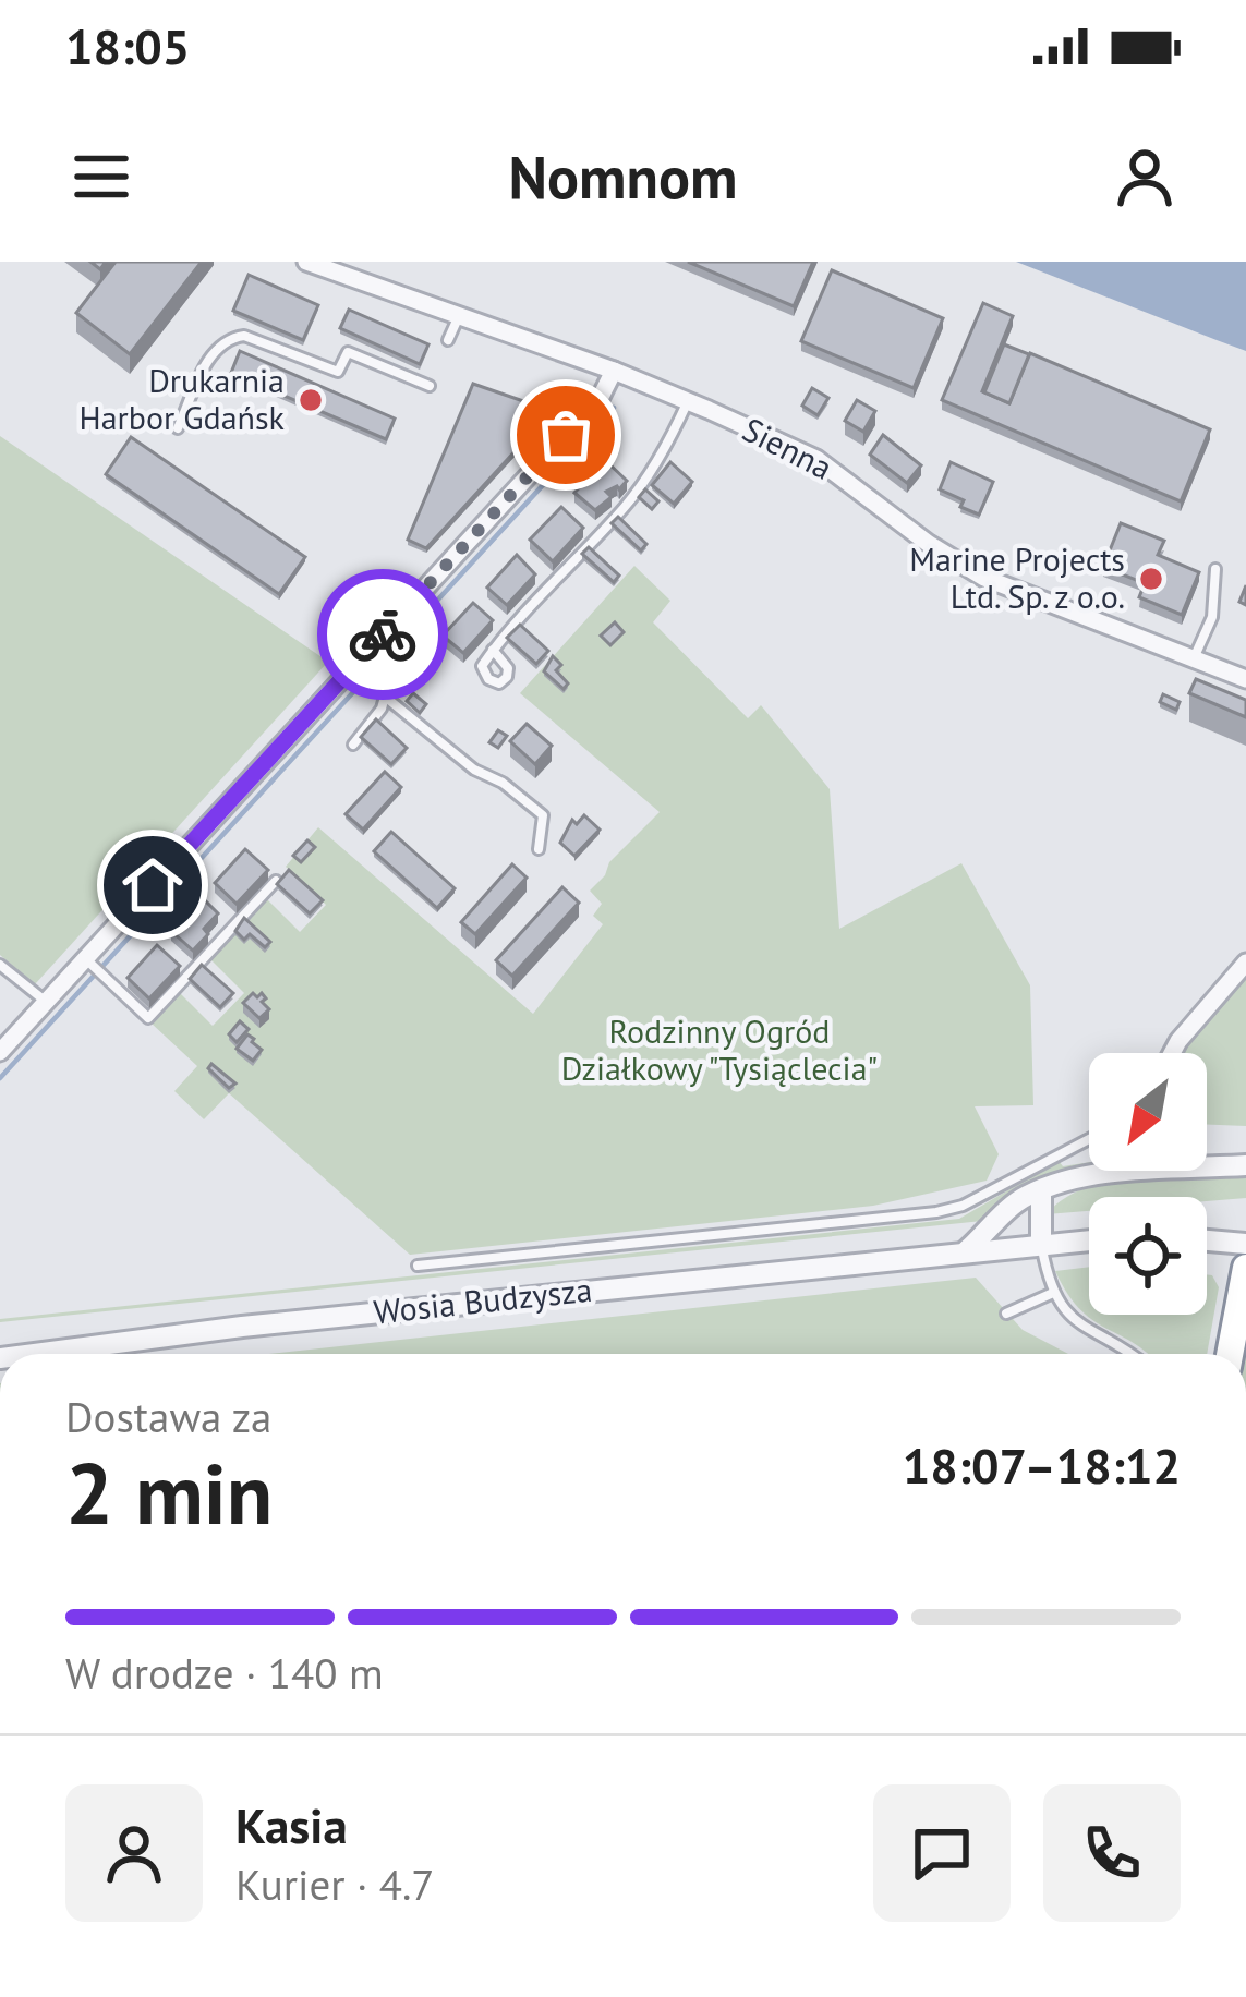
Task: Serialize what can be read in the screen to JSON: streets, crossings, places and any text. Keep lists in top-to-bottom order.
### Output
{
  "streets": {
    "street": ["Sienna", "Wosia Budzysza"]
  },
  "parks": ["Rodzinny Ogród Działkowy \"Tysiąclecia\""],
  "places": ["Drukarnia Harbor Gdańsk", "Marine Projects Ltd. Sp. z o.o."],
  "north": "bottom left",
  "page": {
    "status": "18:05",
    "header": "Nomnom",
    "heading": ["2 min", "Dostawa za", "18:07–18:12"],
    "panel": ["Kasia", "Kurier · 4.7"],
    "bar": "W drodze · 140 m"
  }
}
